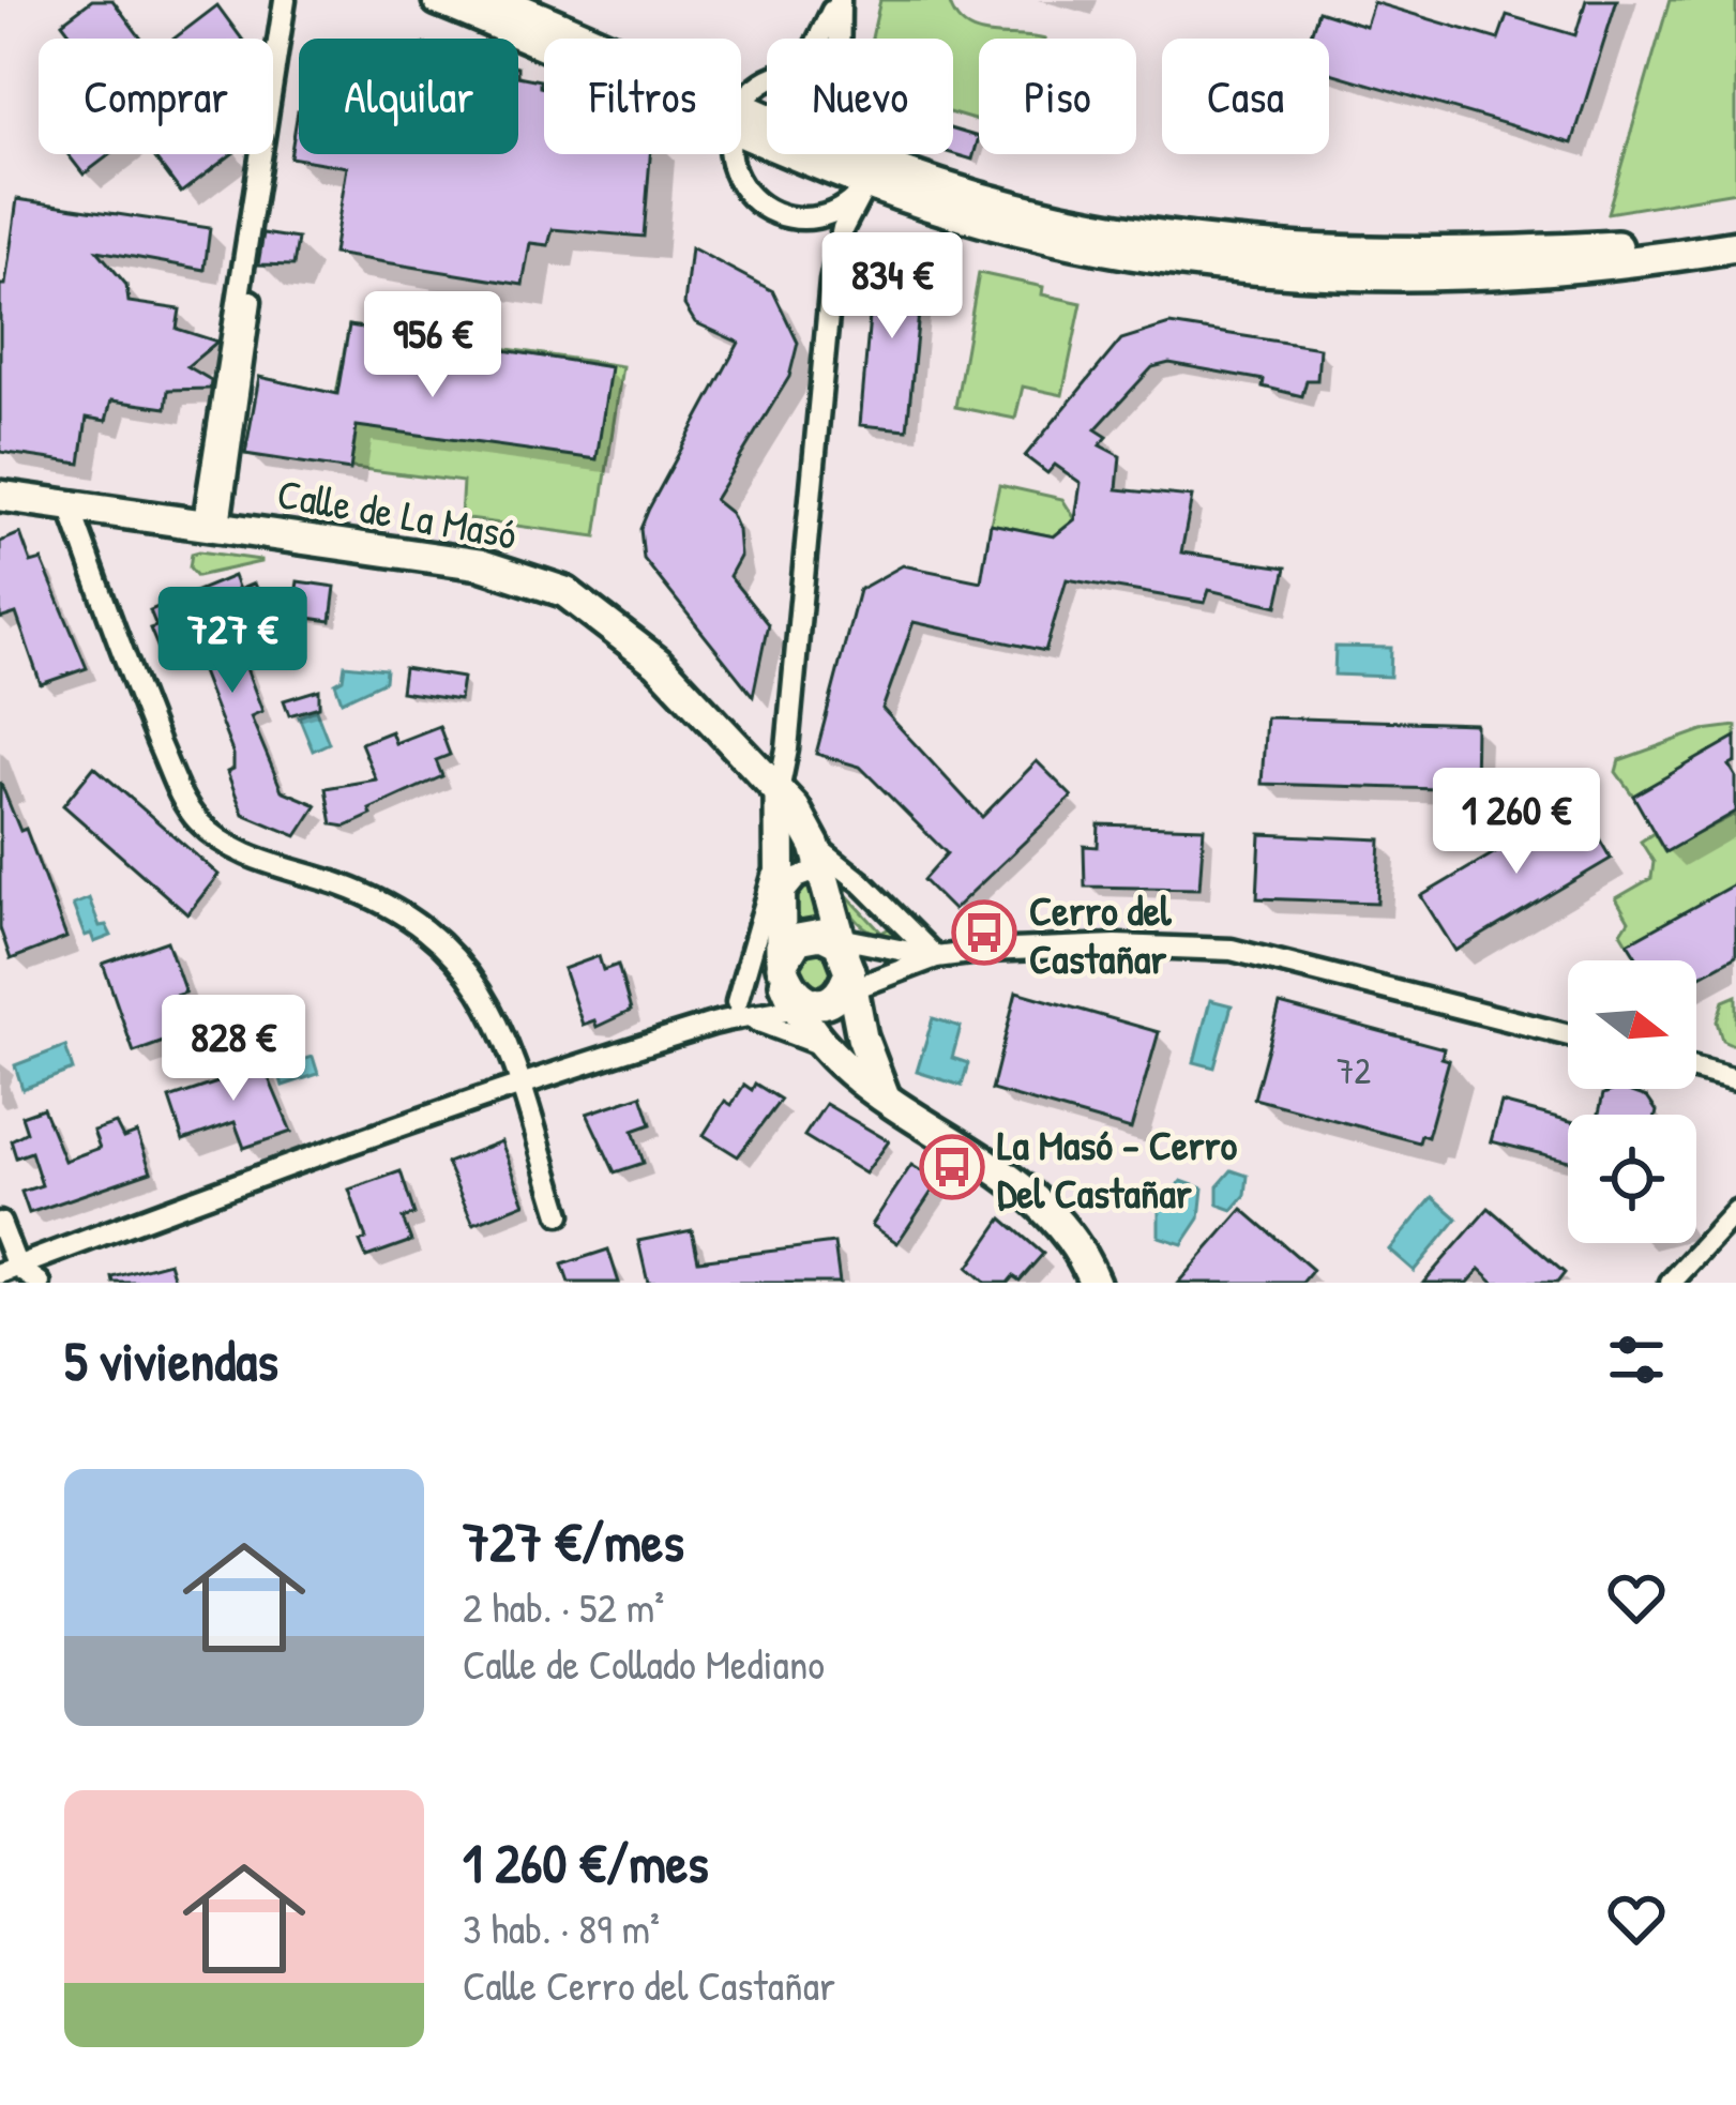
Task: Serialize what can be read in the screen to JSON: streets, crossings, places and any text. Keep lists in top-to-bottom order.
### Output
{
  "streets": {
    "main road": ["Calle de La Masó"]
  },
  "places": {
    "bus stop": ["Cerro del Castañar", "La Masó - Cerro Del Castañar"]
  },
  "house_numbers": ["72"],
  "north": "right",
  "page": {
    "chip": [
      "Comprar",
      "Alquilar",
      "Filtros",
      "Nuevo",
      "Piso",
      "Casa"
    ],
    "price": [
      "834 €",
      "956 €",
      "727 €",
      "1 260 €",
      "828 €"
    ],
    "heading": "5 viviendas",
    "list": [
      {
        "name": "727 €/mes",
        "note": "2 hab. · 52 m² · Calle de Collado Mediano"
      },
      {
        "name": "1 260 €/mes",
        "note": "3 hab. · 89 m² · Calle Cerro del Castañar"
      }
    ]
  }
}
